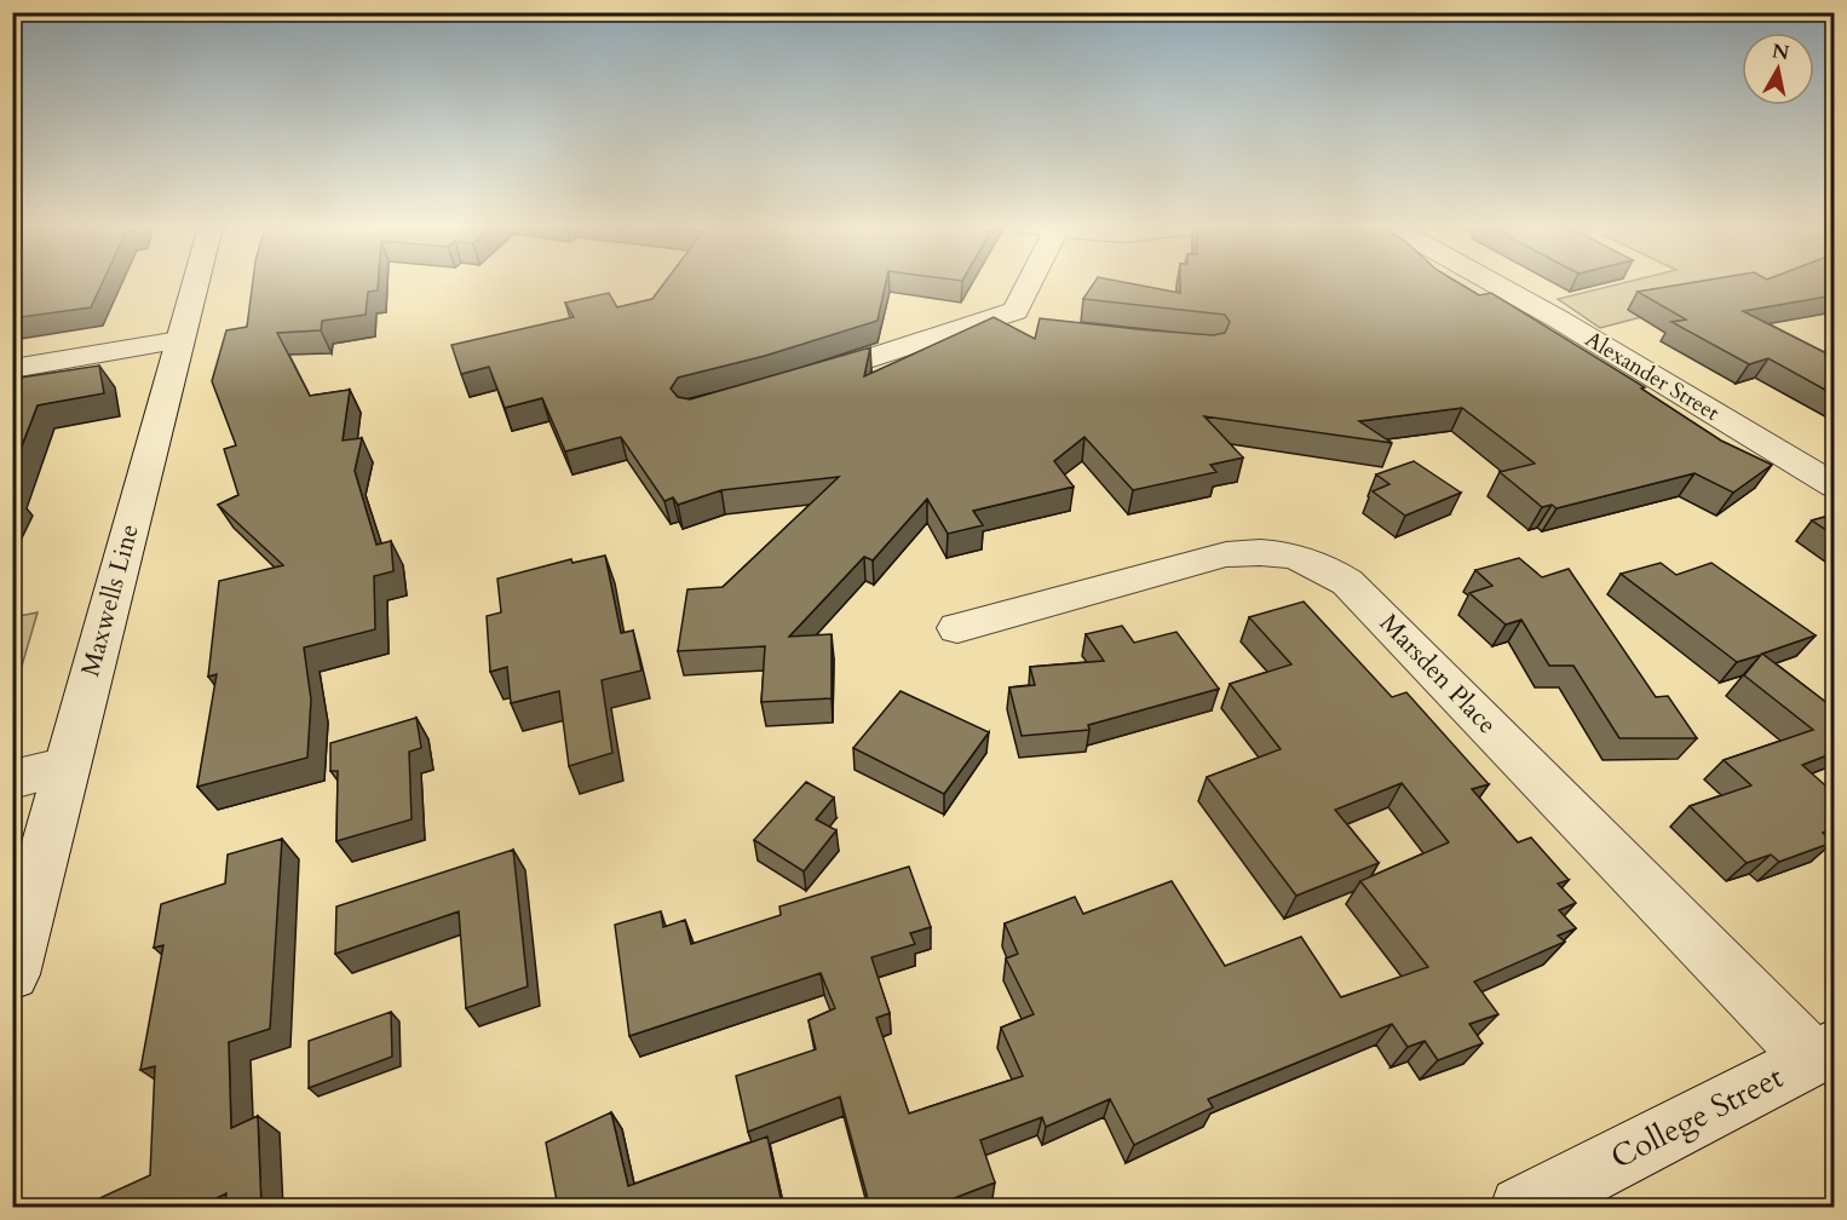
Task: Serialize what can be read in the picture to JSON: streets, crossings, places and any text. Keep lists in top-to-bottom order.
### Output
{
  "streets": {
    "street": [
      "Alexander Street",
      "Maxwells Line",
      "Marsden Place",
      "College Street"
    ]
  },
  "crossings": [
    ["Marsden Place", "College Street"]
  ],
  "north": "top"
}
